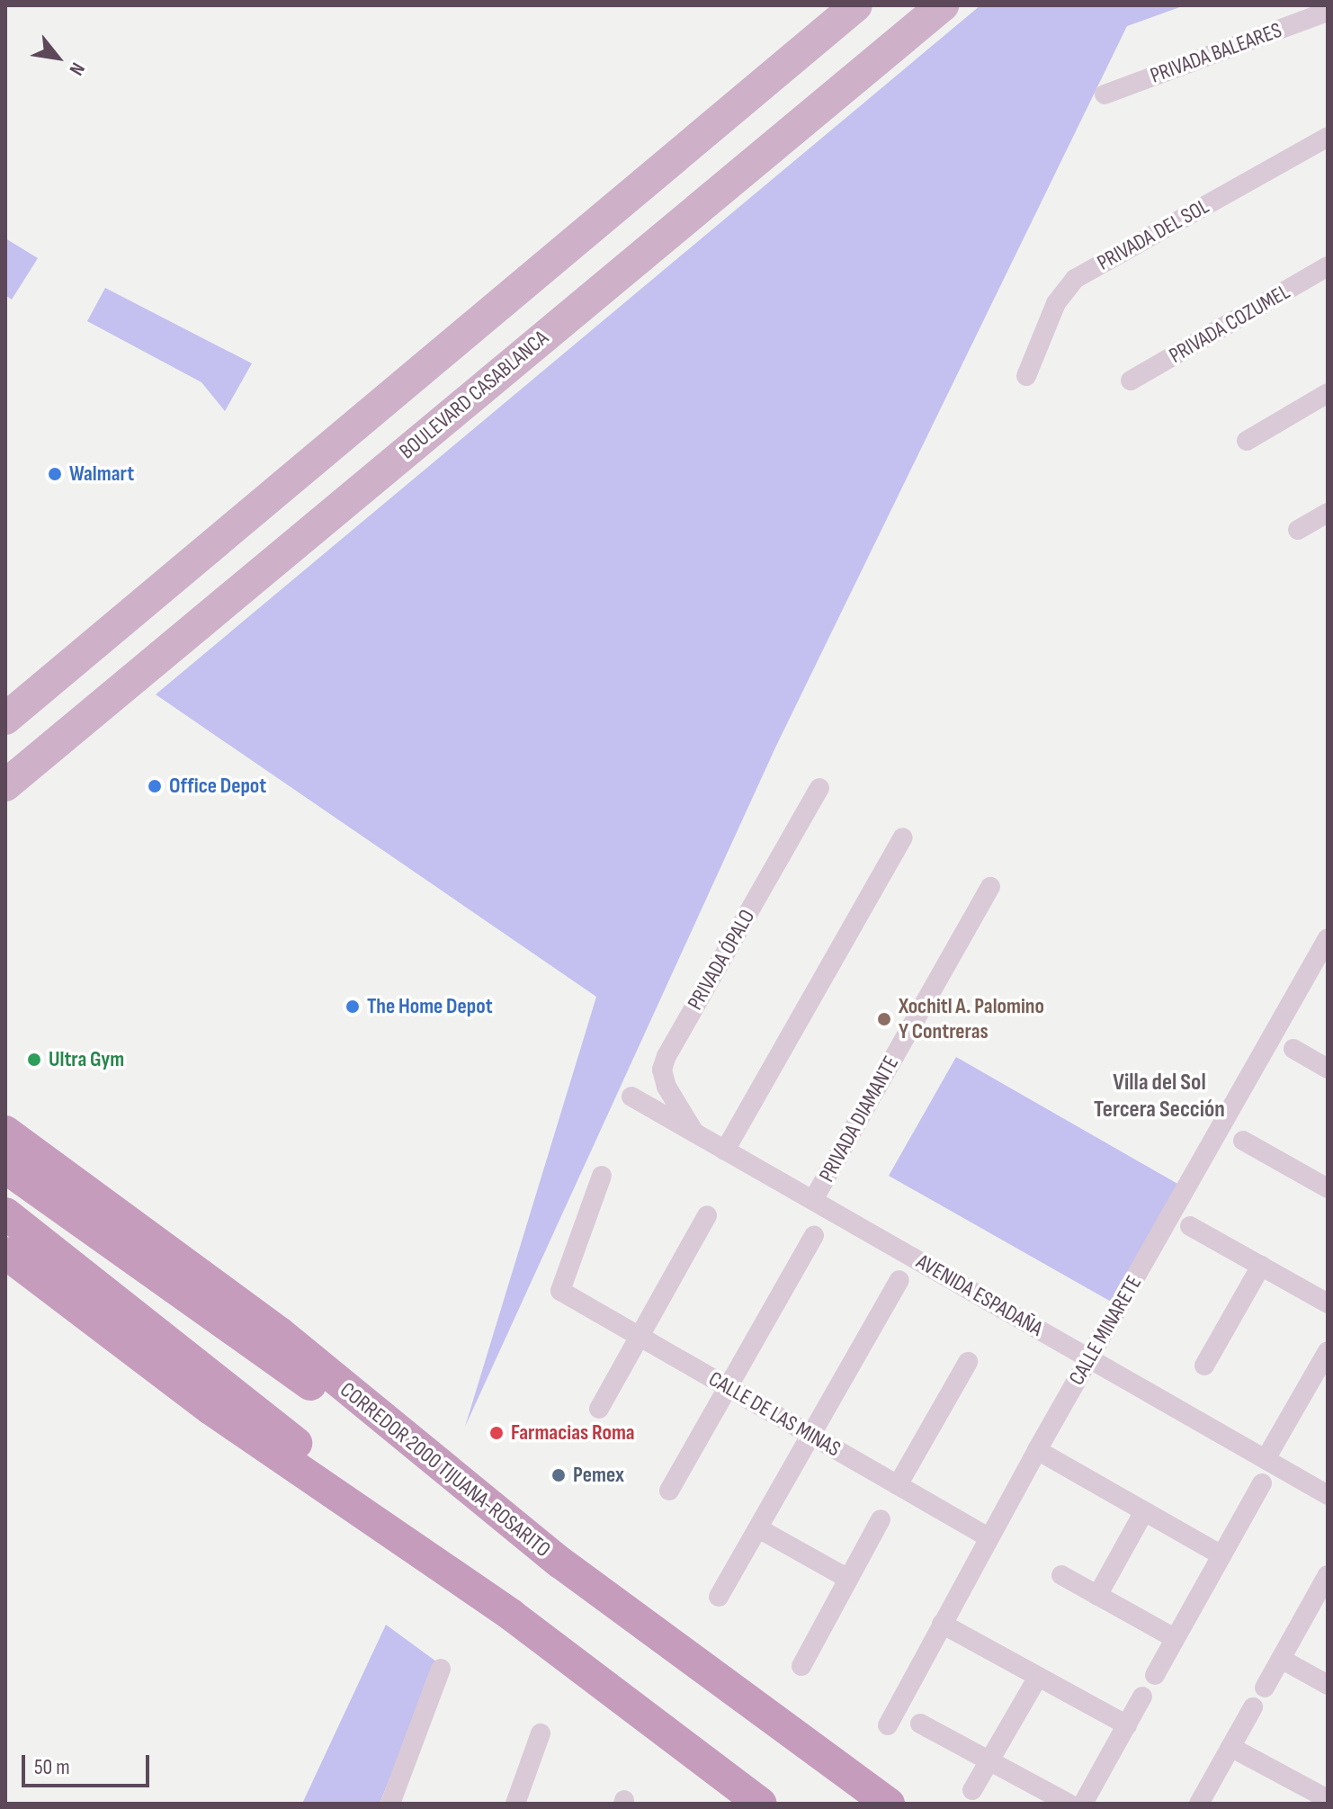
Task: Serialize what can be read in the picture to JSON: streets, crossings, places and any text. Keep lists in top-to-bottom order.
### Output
{
  "streets": {
    "highway": ["CORREDOR 2000 TIJUANA-ROSARITO"],
    "main road": ["BOULEVARD CASABLANCA"],
    "street": [
      "PRIVADA BALEARES",
      "PRIVADA DEL SOL",
      "PRIVADA COZUMEL",
      "PRIVADA ÓPALO",
      "PRIVADA DIAMANTE",
      "AVENIDA ESPADAÑA",
      "CALLE MINARETE",
      "CALLE DE LAS MINAS"
    ]
  },
  "crossings": [
    ["PRIVADA ÓPALO", "AVENIDA ESPADAÑA"],
    ["PRIVADA DIAMANTE", "AVENIDA ESPADAÑA"],
    ["AVENIDA ESPADAÑA", "CALLE MINARETE"],
    ["CALLE MINARETE", "CALLE DE LAS MINAS"]
  ],
  "districts": ["Villa del Sol Tercera Sección"],
  "places": [
    "Walmart",
    "Office Depot",
    "The Home Depot",
    "Xochitl A. Palomino Y Contreras",
    "Ultra Gym",
    "Farmacias Roma",
    "Pemex"
  ],
  "scale_bar": "50 m",
  "north": "bottom right"
}
